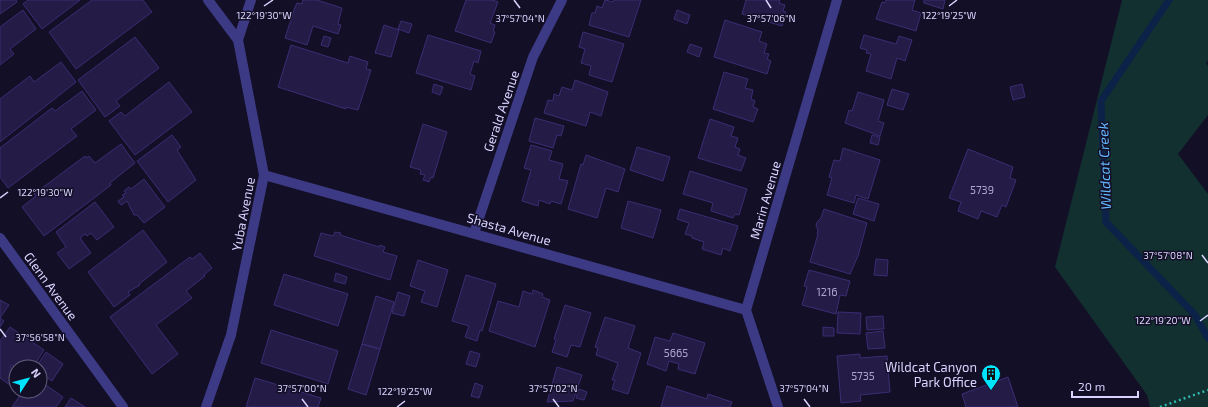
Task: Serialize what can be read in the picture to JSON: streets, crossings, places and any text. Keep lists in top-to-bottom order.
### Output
{
  "streets": {
    "street": [
      "Gerald Avenue",
      "Marin Avenue",
      "Yuba Avenue",
      "Shasta Avenue",
      "Glenn Avenue"
    ]
  },
  "crossings": [
    ["Gerald Avenue", "Shasta Avenue"],
    ["Marin Avenue", "Shasta Avenue"],
    ["Yuba Avenue", "Shasta Avenue"]
  ],
  "water": ["Wildcat Creek"],
  "places": {
    "building": ["Wildcat Canyon Park Office"]
  },
  "house_numbers": [
    "5739",
    "1216",
    "5665",
    "5735"
  ],
  "scale_bar": "20 m",
  "north": "top right",
  "coordinates": [
    "122°19'30\"W",
    "122°19'25\"W",
    "37°57'04\"N",
    "37°57'06\"N",
    "37°57'08\"N",
    "122°19'20\"W",
    "37°56'58\"N",
    "37°57'00\"N",
    "37°57'02\"N"
  ]
}
